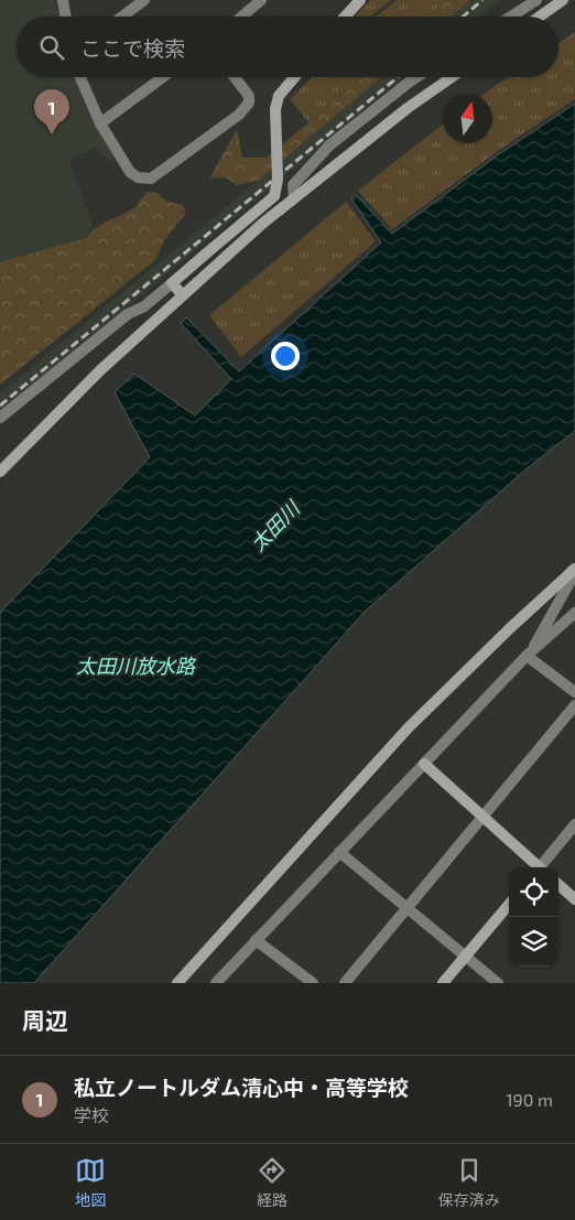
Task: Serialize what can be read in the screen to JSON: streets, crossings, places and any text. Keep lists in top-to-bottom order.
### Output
{
  "water": ["太田川", "太田川放水路"],
  "north": "top",
  "page": {
    "search": "ここで検索",
    "pins": "1",
    "heading": "周辺",
    "list": [
      {
        "mark": "1",
        "name": "私立ノートルダム清心中・高等学校",
        "note": "学校",
        "value": "190 m"
      }
    ],
    "nav": ["地図", "経路", "保存済み"]
  }
}
